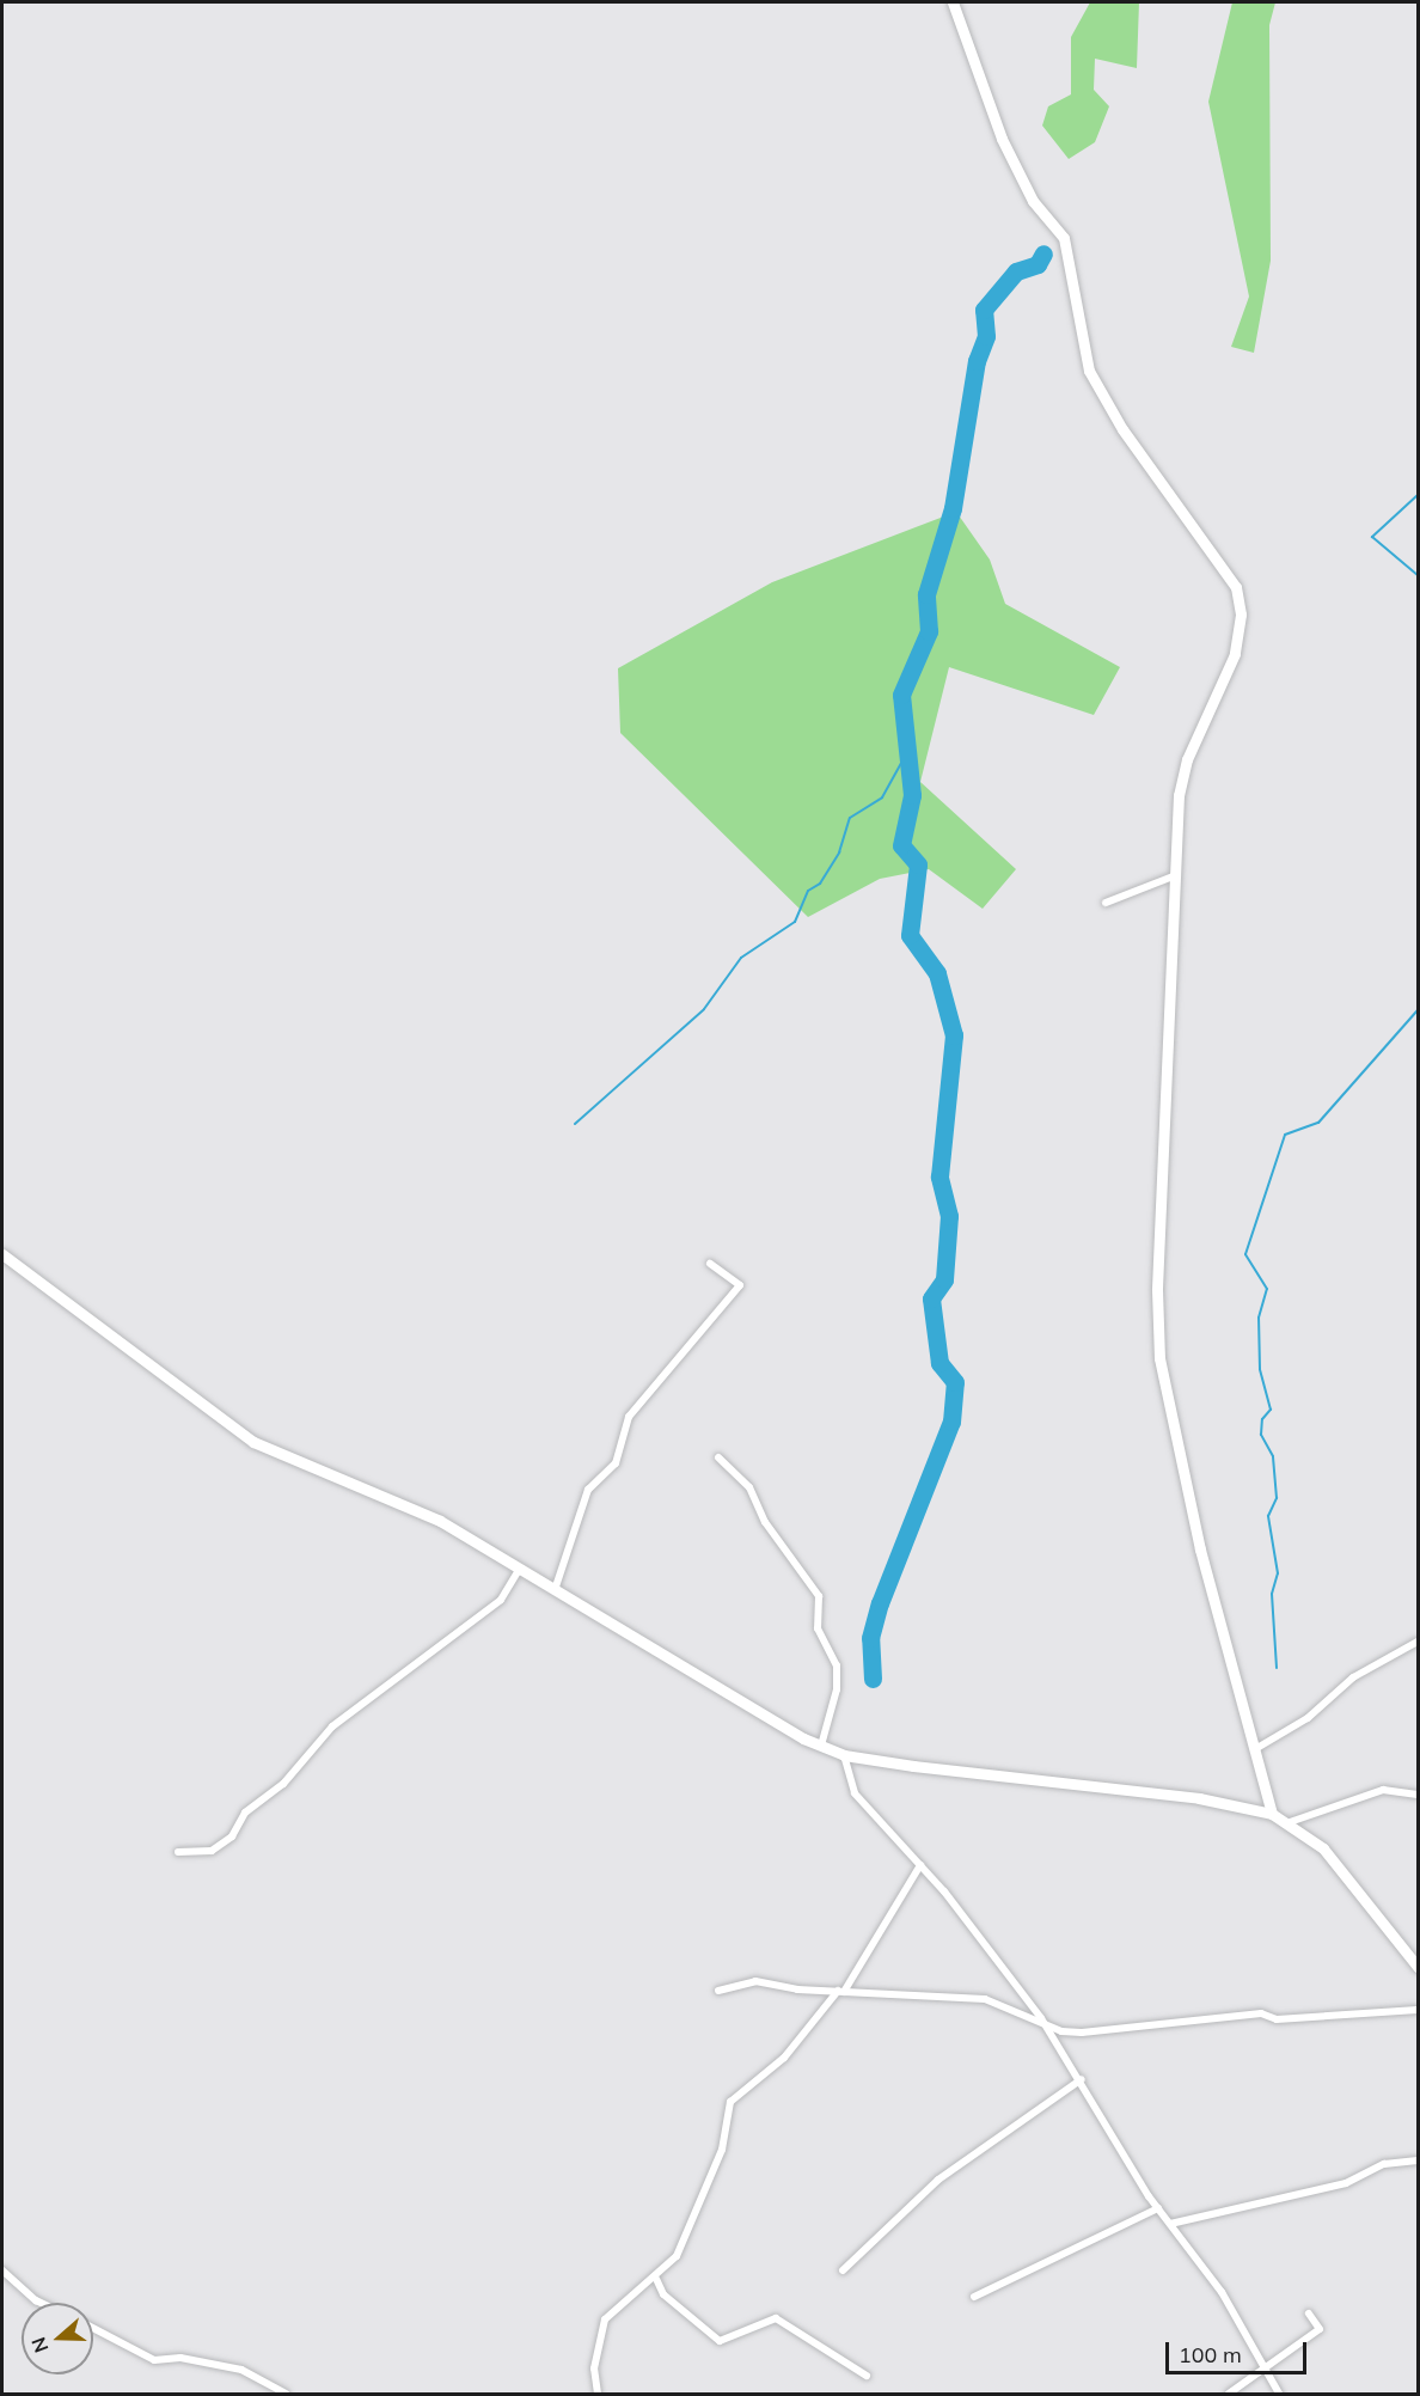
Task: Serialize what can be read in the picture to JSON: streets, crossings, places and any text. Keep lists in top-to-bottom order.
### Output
{
  "scale_bar": "100 m",
  "north": "left"
}
